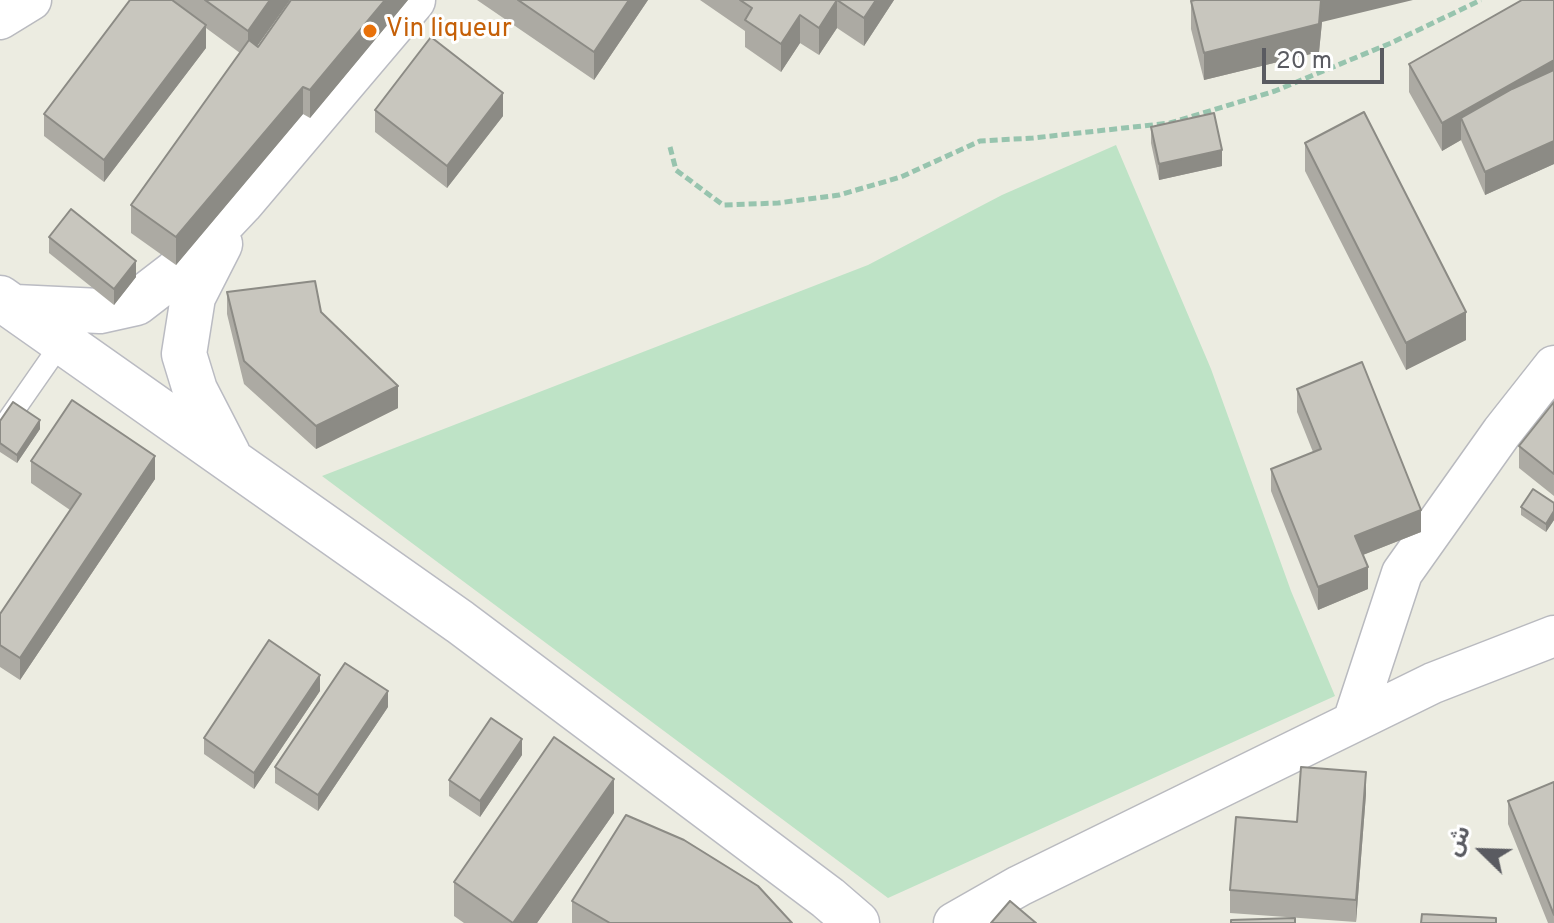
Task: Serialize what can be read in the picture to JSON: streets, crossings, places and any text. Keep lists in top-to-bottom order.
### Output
{
  "places": ["Vin liqueur"],
  "scale_bar": "20 m",
  "north": "top left"
}
